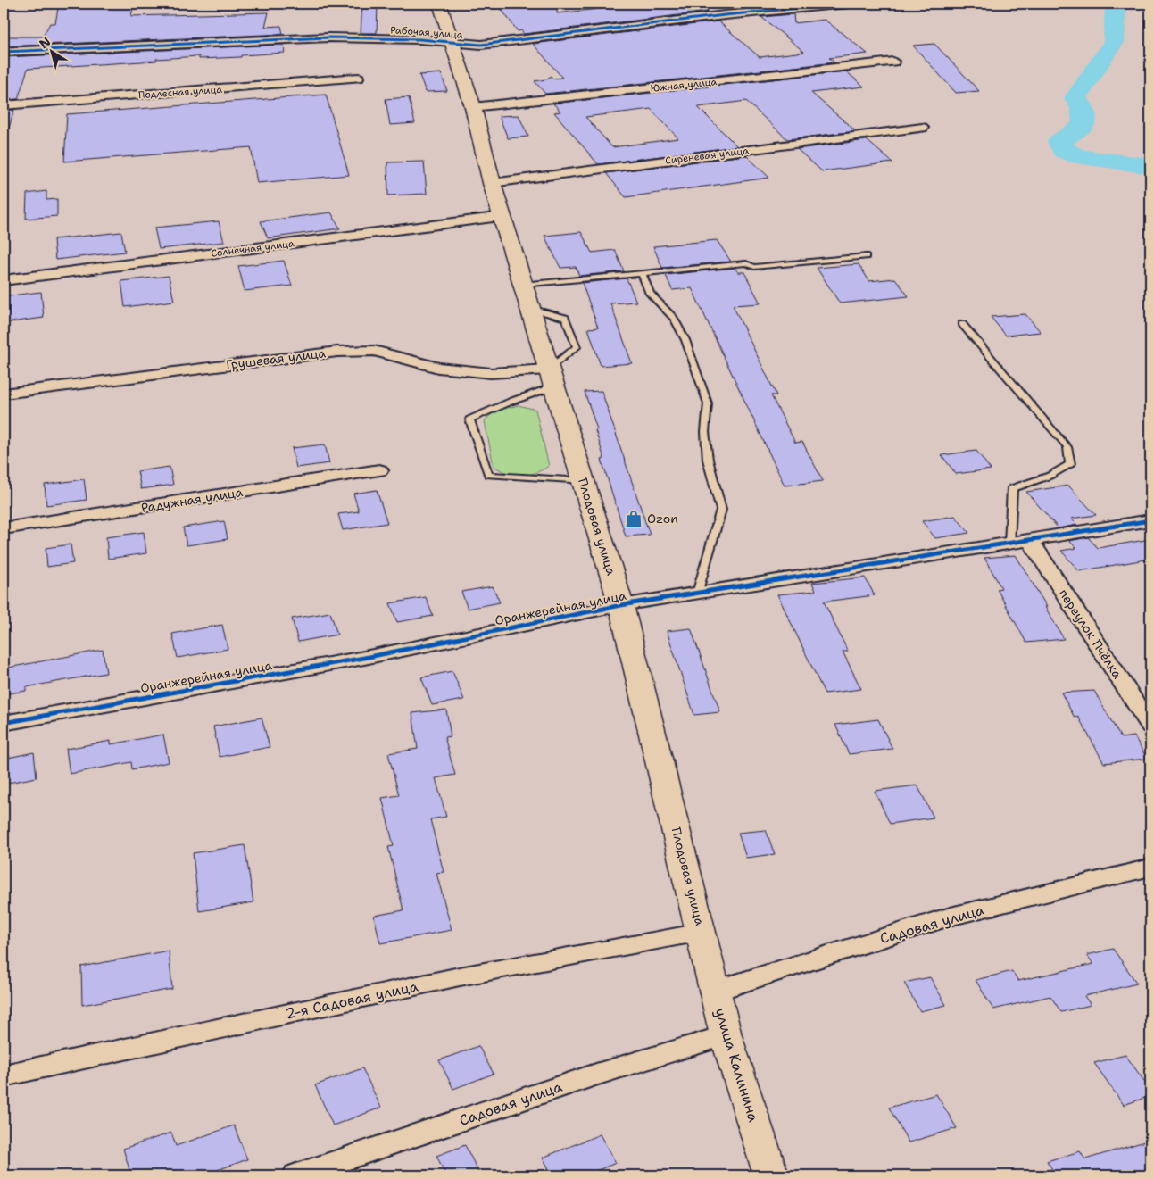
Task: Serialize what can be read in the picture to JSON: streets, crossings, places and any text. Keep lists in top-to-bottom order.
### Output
{
  "streets": {
    "main road": ["Плодовая улица", "улица Калинина"],
    "street": [
      "Рабочая улица",
      "Южная улица",
      "Подлесная улица",
      "Сиреневая улица",
      "Солнечная улица",
      "Грушевая улица",
      "Радужная улица",
      "Оранжерейная улица",
      "переулок Пчёлка",
      "Садовая улица",
      "2-я Садовая улица"
    ]
  },
  "crossings": [
    ["Рабочая улица", "Плодовая улица"],
    ["Южная улица", "Плодовая улица"],
    ["Сиреневая улица", "Плодовая улица"],
    ["Солнечная улица", "Плодовая улица"],
    ["Грушевая улица", "Плодовая улица"],
    ["Плодовая улица", "Оранжерейная улица"],
    ["Плодовая улица", "2-я Садовая улица"],
    ["Плодовая улица", "улица Калинина"],
    ["Оранжерейная улица", "переулок Пчёлка"],
    ["Садовая улица", "улица Калинина"],
    ["2-я Садовая улица", "улица Калинина"]
  ],
  "places": {
    "shop": ["Ozon"]
  },
  "north": "top left"
}
